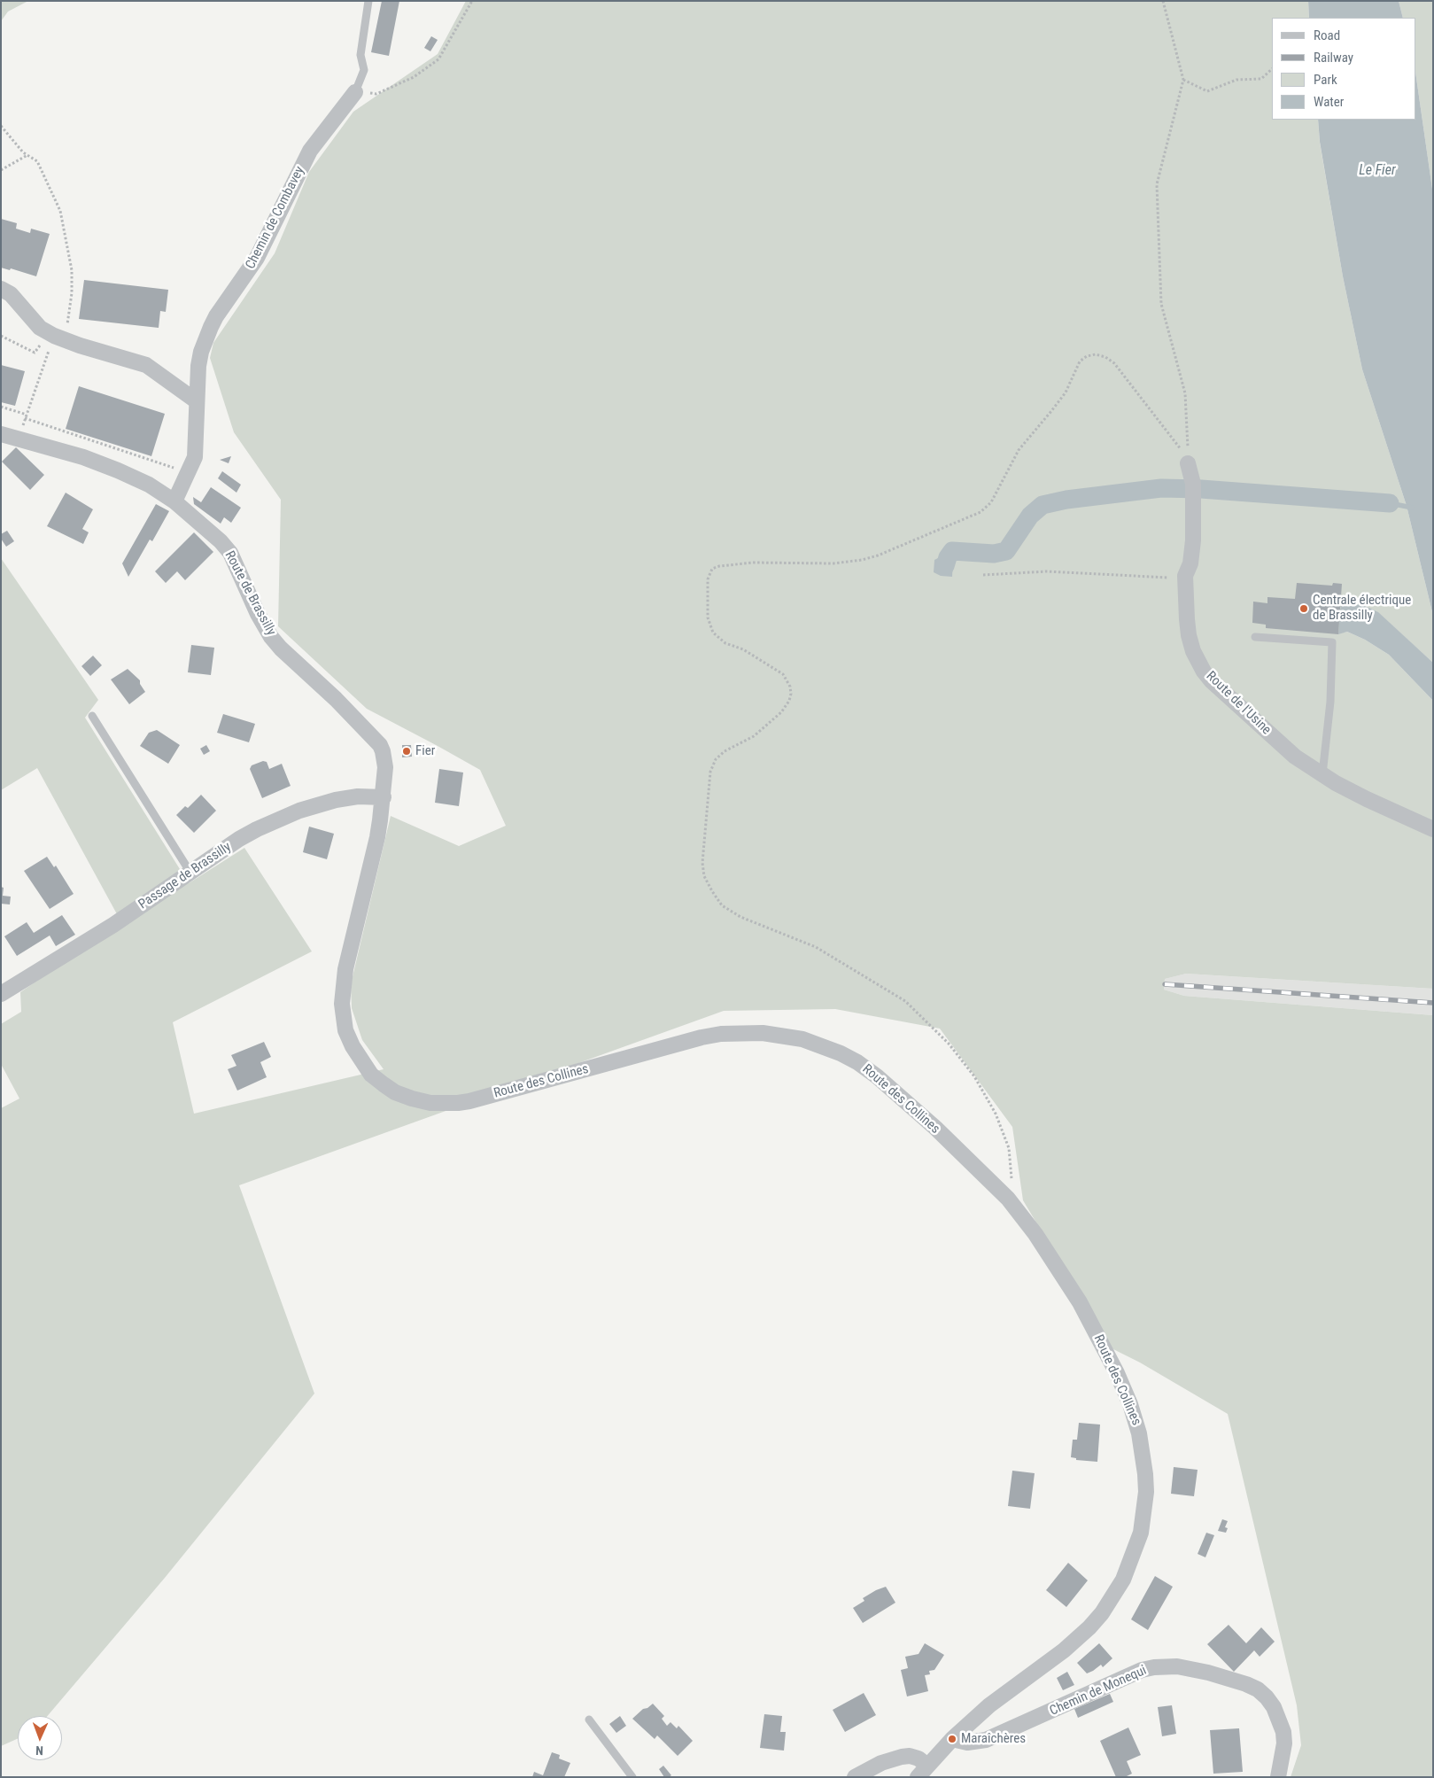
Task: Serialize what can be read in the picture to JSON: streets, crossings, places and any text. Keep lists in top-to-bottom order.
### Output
{
  "streets": {
    "street": [
      "Chemin de Combavey",
      "Route de Brassilly",
      "Route de l'Usine",
      "Passage de Brassilly",
      "Route des Collines",
      "Chemin de Monequi"
    ]
  },
  "crossings": [
    ["Chemin de Combavey", "Route de Brassilly"],
    ["Route de Brassilly", "Passage de Brassilly"],
    ["Route de Brassilly", "Route des Collines"],
    ["Passage de Brassilly", "Route des Collines"],
    ["Route des Collines", "Chemin de Monequi"]
  ],
  "water": ["Le Fier"],
  "places": ["Centrale électrique de Brassilly", "Fier", "Maraîchères"],
  "legend": [
    "Road",
    "Railway",
    "Park",
    "Water"
  ],
  "north": "bottom"
}
